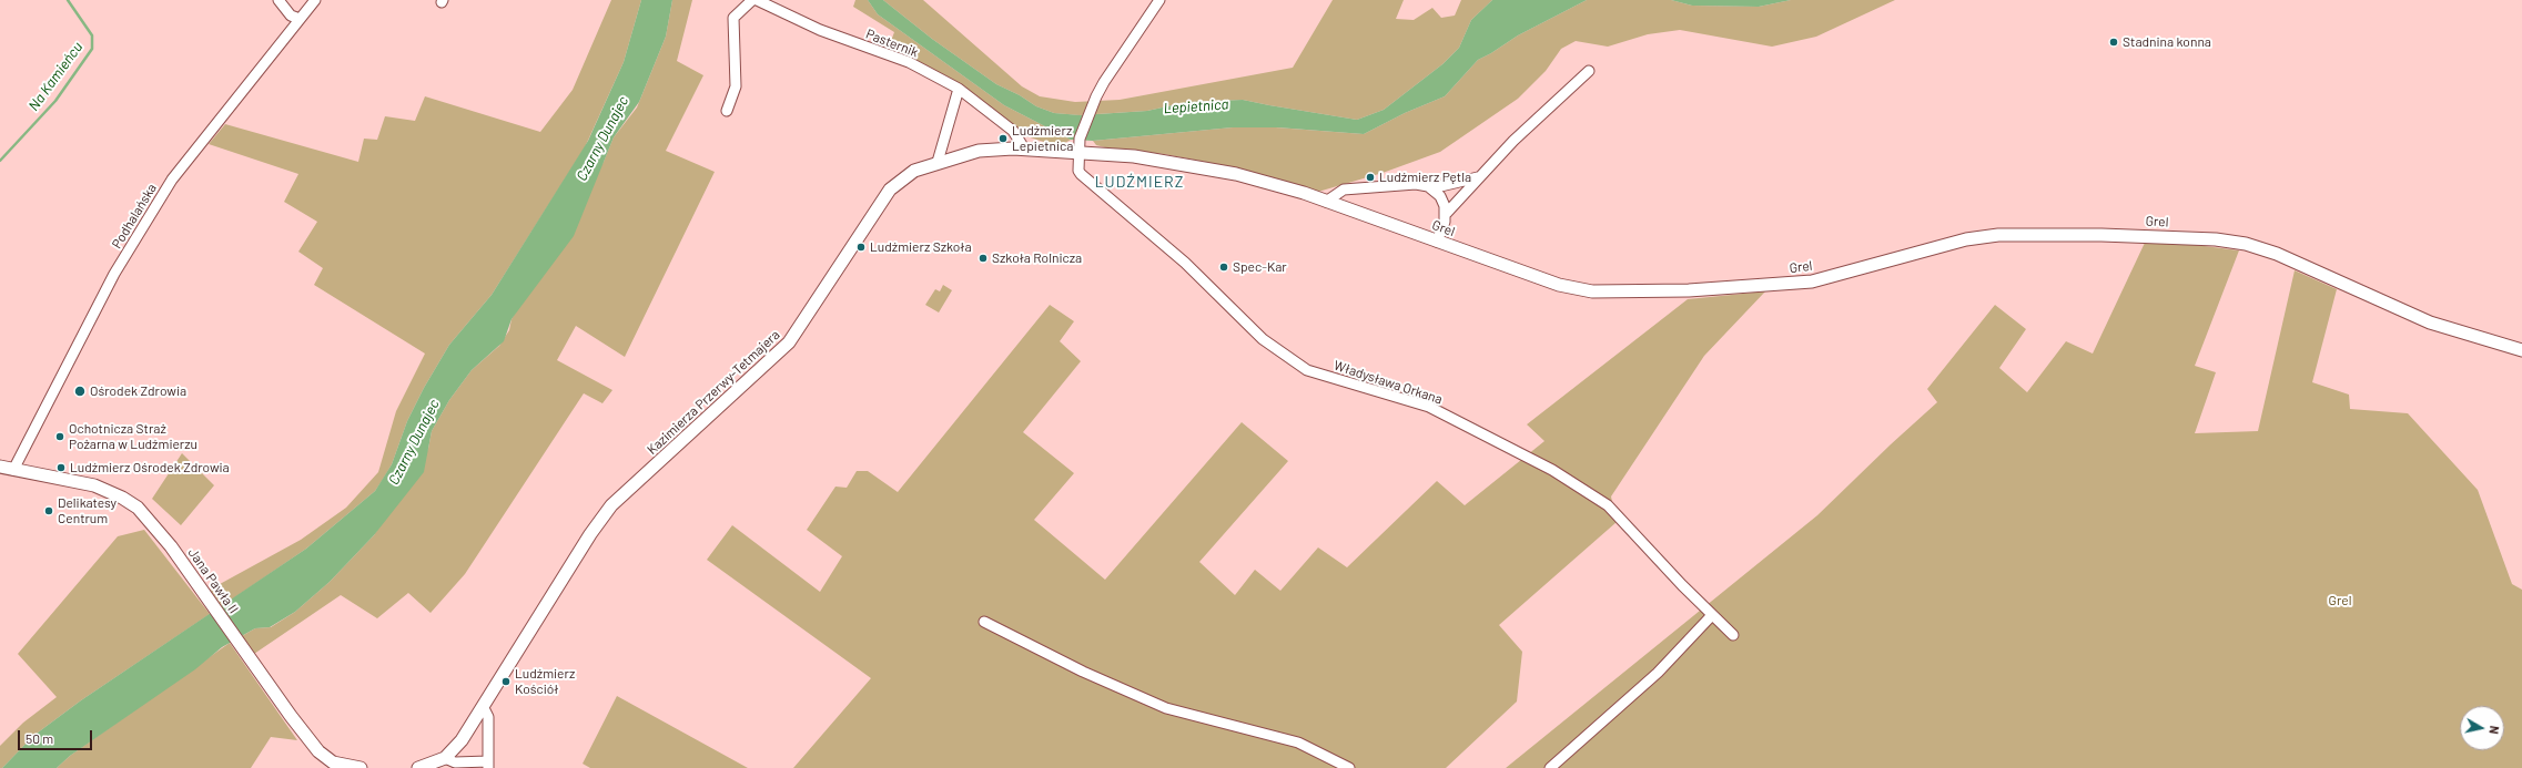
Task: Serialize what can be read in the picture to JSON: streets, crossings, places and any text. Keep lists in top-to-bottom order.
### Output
{
  "streets": {
    "street": [
      "Pasternik",
      "Podhalańska",
      "Grel",
      "Władysława Orkana",
      "Kazimierza Przerwy-Tetmajera",
      "Jana Pawła II"
    ]
  },
  "crossings": [
    ["Pasternik", "Kazimierza Przerwy-Tetmajera"],
    ["Podhalańska", "Jana Pawła II"],
    ["Grel", "Władysława Orkana"],
    ["Grel", "Kazimierza Przerwy-Tetmajera"],
    ["Władysława Orkana", "Kazimierza Przerwy-Tetmajera"]
  ],
  "districts": ["LUDŹMIERZ"],
  "water": ["Na Kamieńcu", "Lepietnica", "Czarny Dunajec"],
  "parks": ["Grel"],
  "places": [
    "Stadnina konna",
    "Ludźmierz Lepietnica",
    "Ludźmierz Pętla",
    "Ludźmierz Szkoła",
    "Szkoła Rolnicza",
    "Spec-Kar",
    "Ośrodek Zdrowia",
    "Ochotnicza Straż Pożarna w Ludźmierzu",
    "Ludźmierz Ośrodek Zdrowia",
    "Delikatesy Centrum",
    "Ludźmierz Kościół"
  ],
  "scale_bar": "50 m",
  "north": "right"
}
